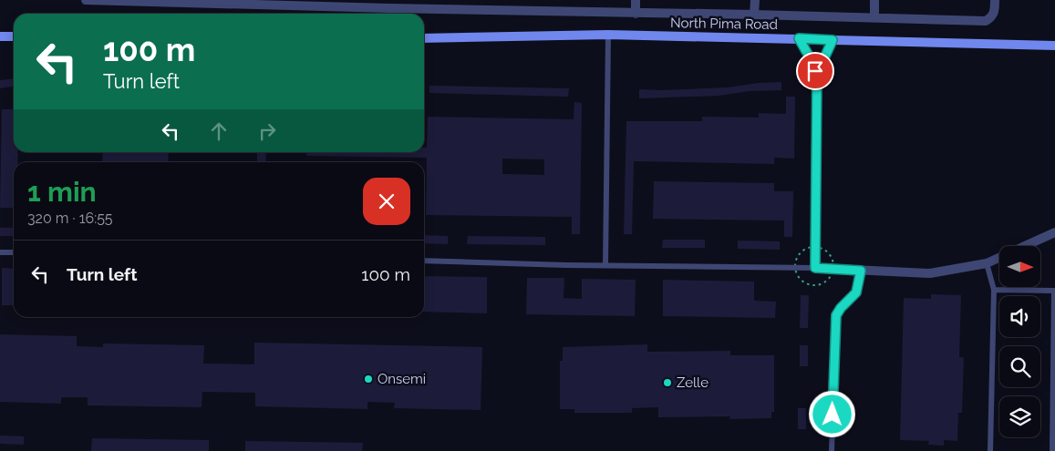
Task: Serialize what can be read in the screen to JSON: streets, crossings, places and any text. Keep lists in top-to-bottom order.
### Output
{
  "streets": {
    "main road": ["North Pima Road"]
  },
  "places": ["Onsemi", "Zelle"],
  "north": "right",
  "page": {
    "turn": ["100 m", "Turn left"],
    "heading": ["1 min", "320 m · 16:55"],
    "list": [
      {
        "name": "Turn left",
        "value": "100 m"
      }
    ]
  }
}
